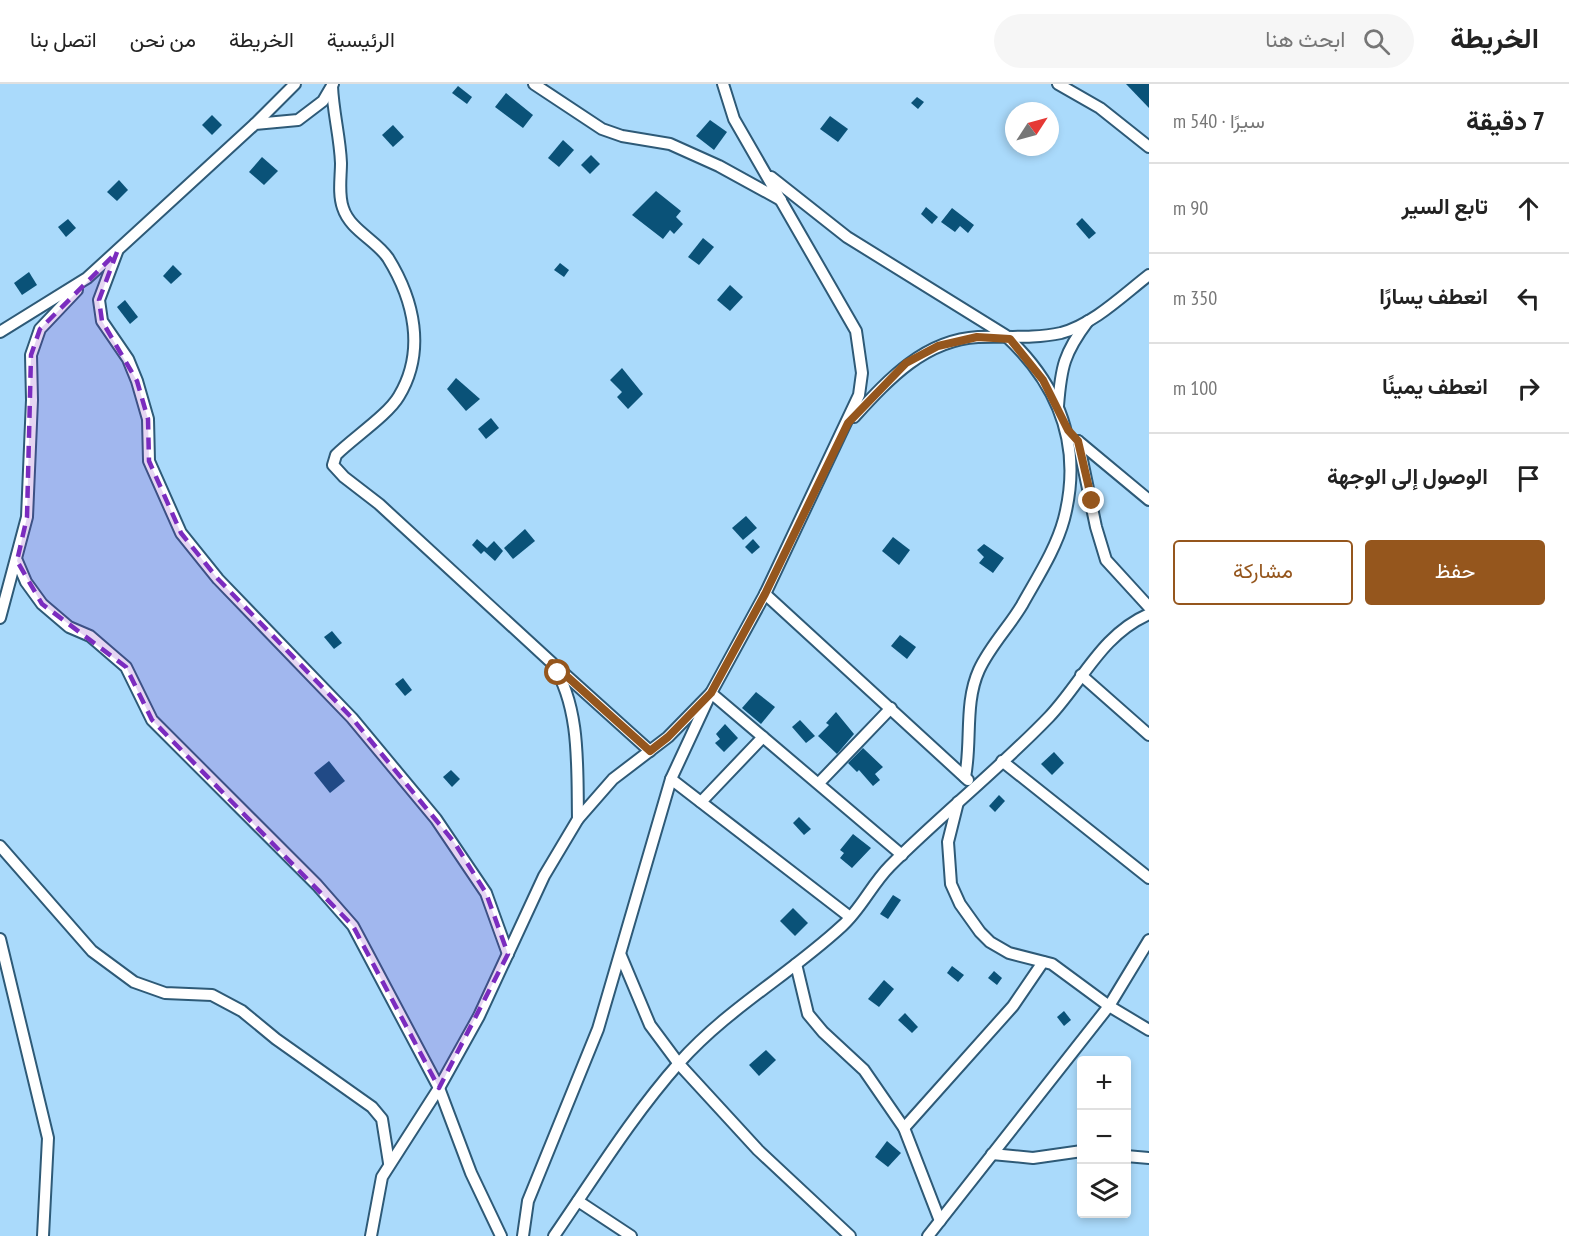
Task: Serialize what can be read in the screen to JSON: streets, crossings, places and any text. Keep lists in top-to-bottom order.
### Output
{
  "north": "top right",
  "page": {
    "header": "الخريطة",
    "search": "ابحث هنا",
    "nav": [
      "الرئيسية",
      "الخريطة",
      "من نحن",
      "اتصل بنا"
    ],
    "heading": ["7 دقيقة", "سيرًا · 540 m"],
    "list": [
      ["تابع السير", "90 m"],
      ["انعطف يسارًا", "350 m"],
      ["انعطف يمينًا", "100 m"],
      "الوصول إلى الوجهة"
    ],
    "buttons": ["حفظ", "مشاركة"],
    "map_buttons": ["+", "−"]
  }
}
